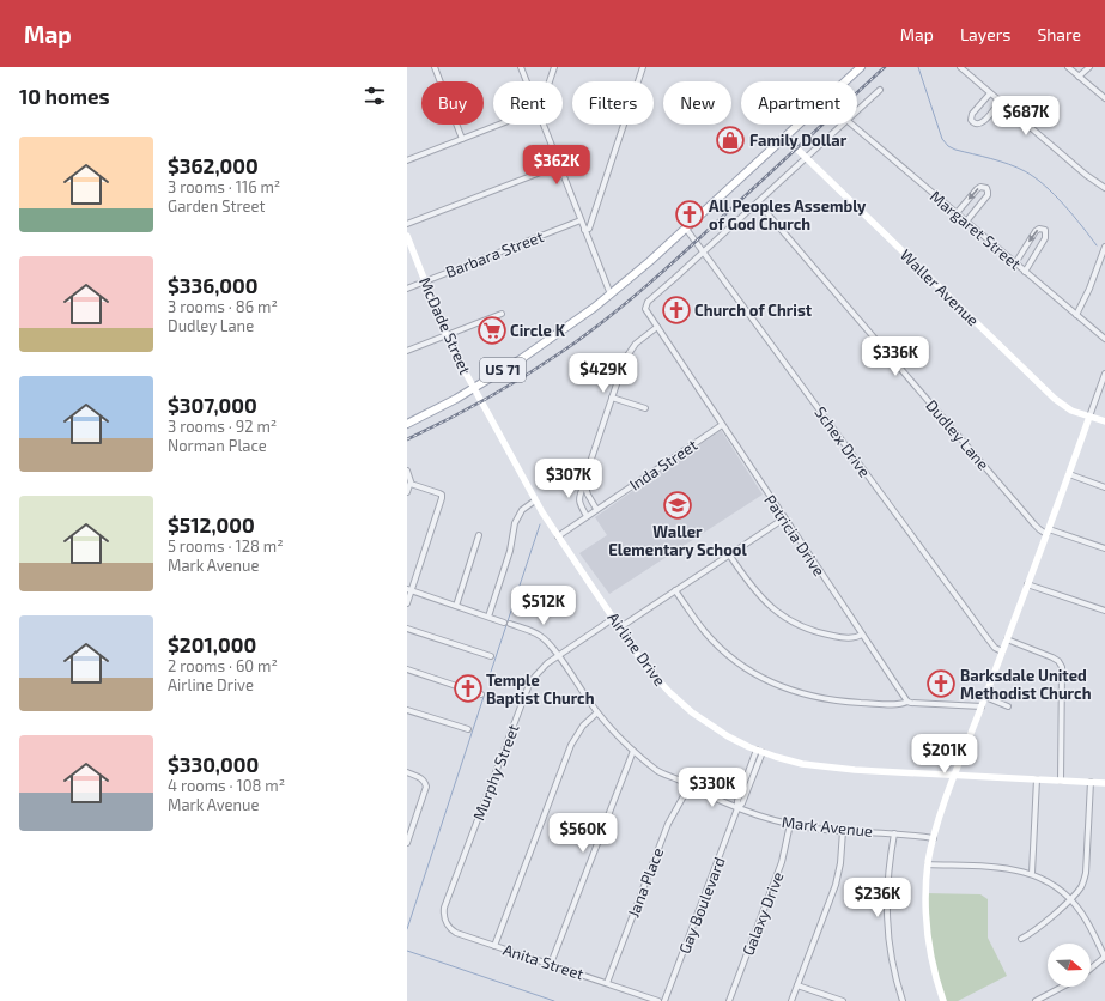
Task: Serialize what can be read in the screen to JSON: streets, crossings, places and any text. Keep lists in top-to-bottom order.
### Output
{
  "streets": {
    "main road": ["US 71"],
    "street": [
      "Margaret Street",
      "Barbara Street",
      "Waller Avenue",
      "McDade Street",
      "Dudley Lane",
      "Schex Drive",
      "Inda Street",
      "Patricia Drive",
      "Airline Drive",
      "Murphy Street",
      "Mark Avenue",
      "Jana Place",
      "Gay Boulevard",
      "Galaxy Drive",
      "Anita Street"
    ]
  },
  "crossings": [
    ["Barbara Street", "McDade Street"],
    ["Waller Avenue", "US 71"],
    ["McDade Street", "US 71"],
    ["McDade Street", "Airline Drive"],
    ["US 71", "Schex Drive"],
    ["US 71", "Airline Drive"],
    ["Schex Drive", "Patricia Drive"],
    ["Inda Street", "Patricia Drive"],
    ["Inda Street", "Airline Drive"],
    ["Airline Drive", "Murphy Street"],
    ["Airline Drive", "Gay Boulevard"],
    ["Murphy Street", "Mark Avenue"],
    ["Murphy Street", "Anita Street"],
    ["Mark Avenue", "Jana Place"],
    ["Mark Avenue", "Gay Boulevard"],
    ["Mark Avenue", "Galaxy Drive"],
    ["Jana Place", "Anita Street"]
  ],
  "places": {
    "shop": ["Family Dollar"],
    "church": [
      "All Peoples Assembly of God Church",
      "Church of Christ",
      "Barksdale United Methodist Church",
      "Temple Baptist Church"
    ],
    "supermarket": ["Circle K"],
    "school or university": ["Waller Elementary School"]
  },
  "north": "right",
  "page": {
    "header": "Map",
    "nav": ["Map", "Layers", "Share"],
    "heading": "10 homes",
    "chip": [
      "Buy",
      "Rent",
      "Filters",
      "New",
      "Apartment"
    ],
    "price": [
      "$687K",
      "$362K",
      "$336K",
      "$429K",
      "$307K",
      "$512K",
      "$201K",
      "$330K",
      "$560K",
      "$236K"
    ],
    "list": [
      {
        "name": "$362,000",
        "note": "3 rooms · 116 m² · Garden Street"
      },
      {
        "name": "$336,000",
        "note": "3 rooms · 86 m² · Dudley Lane"
      },
      {
        "name": "$307,000",
        "note": "3 rooms · 92 m² · Norman Place"
      },
      {
        "name": "$512,000",
        "note": "5 rooms · 128 m² · Mark Avenue"
      },
      {
        "name": "$201,000",
        "note": "2 rooms · 60 m² · Airline Drive"
      },
      {
        "name": "$330,000",
        "note": "4 rooms · 108 m² · Mark Avenue"
      }
    ]
  }
}
